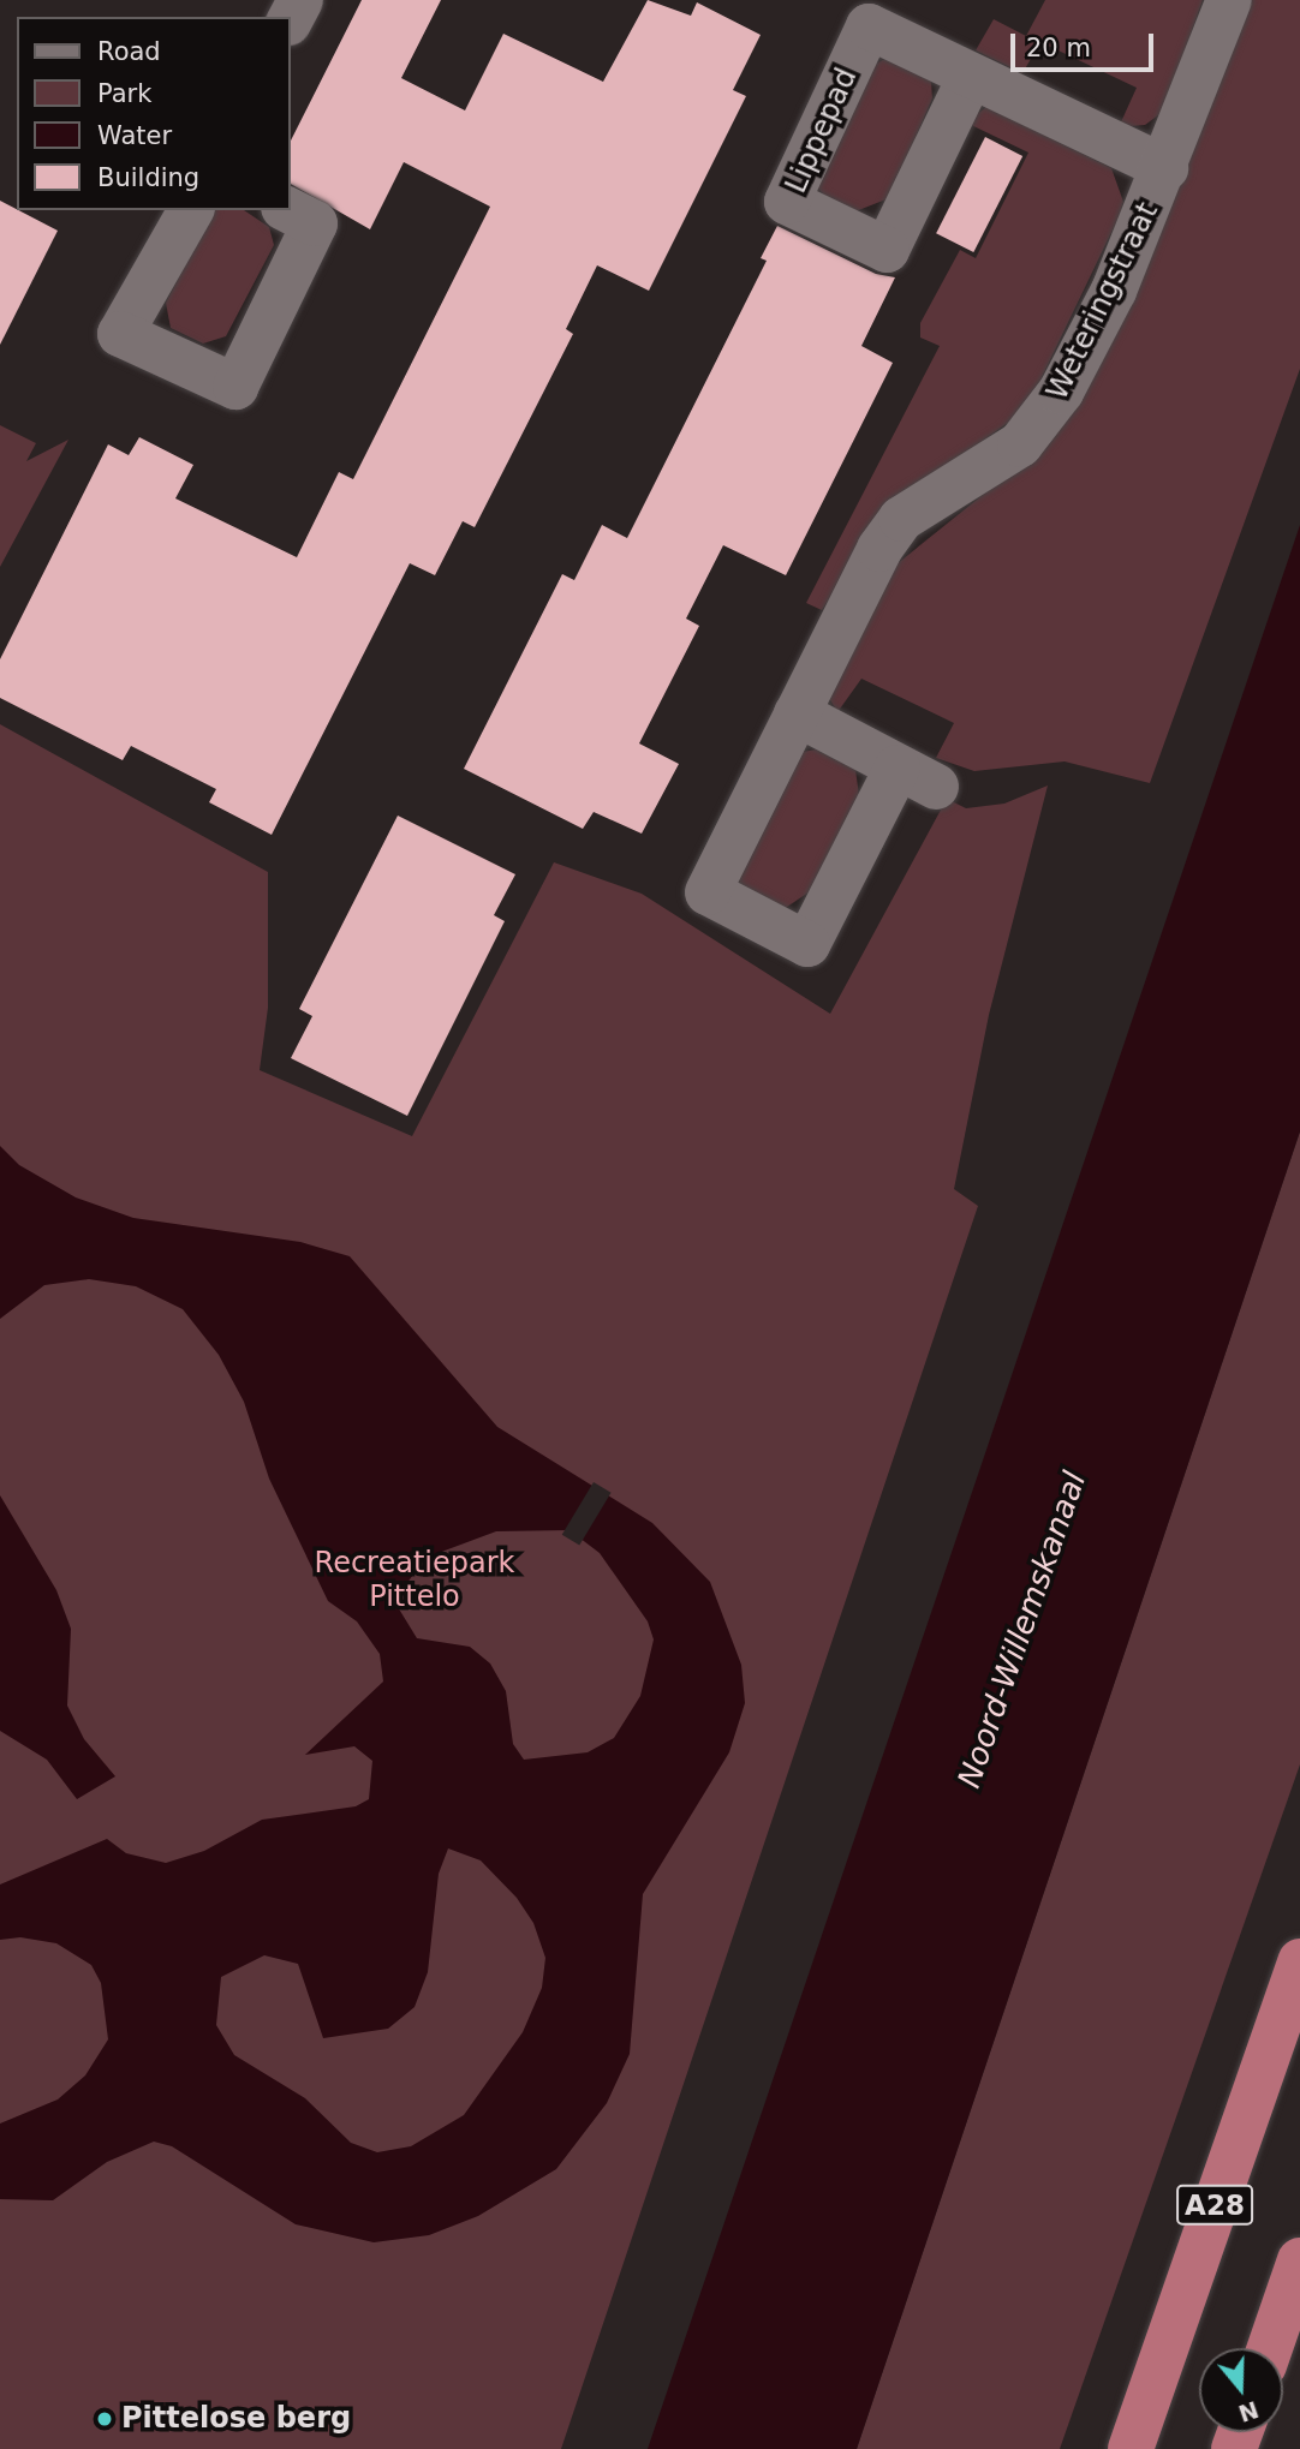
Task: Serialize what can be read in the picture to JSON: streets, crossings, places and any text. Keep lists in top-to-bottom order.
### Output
{
  "streets": {
    "highway": ["A28"],
    "street": ["Lippepad", "Weteringstraat"]
  },
  "crossings": [
    ["Lippepad", "Weteringstraat"]
  ],
  "water": ["Noord-Willemskanaal"],
  "parks": ["Recreatiepark Pittelo"],
  "places": ["Pittelose berg"],
  "legend": [
    "Road",
    "Park",
    "Water",
    "Building"
  ],
  "scale_bar": "20 m",
  "north": "bottom"
}
